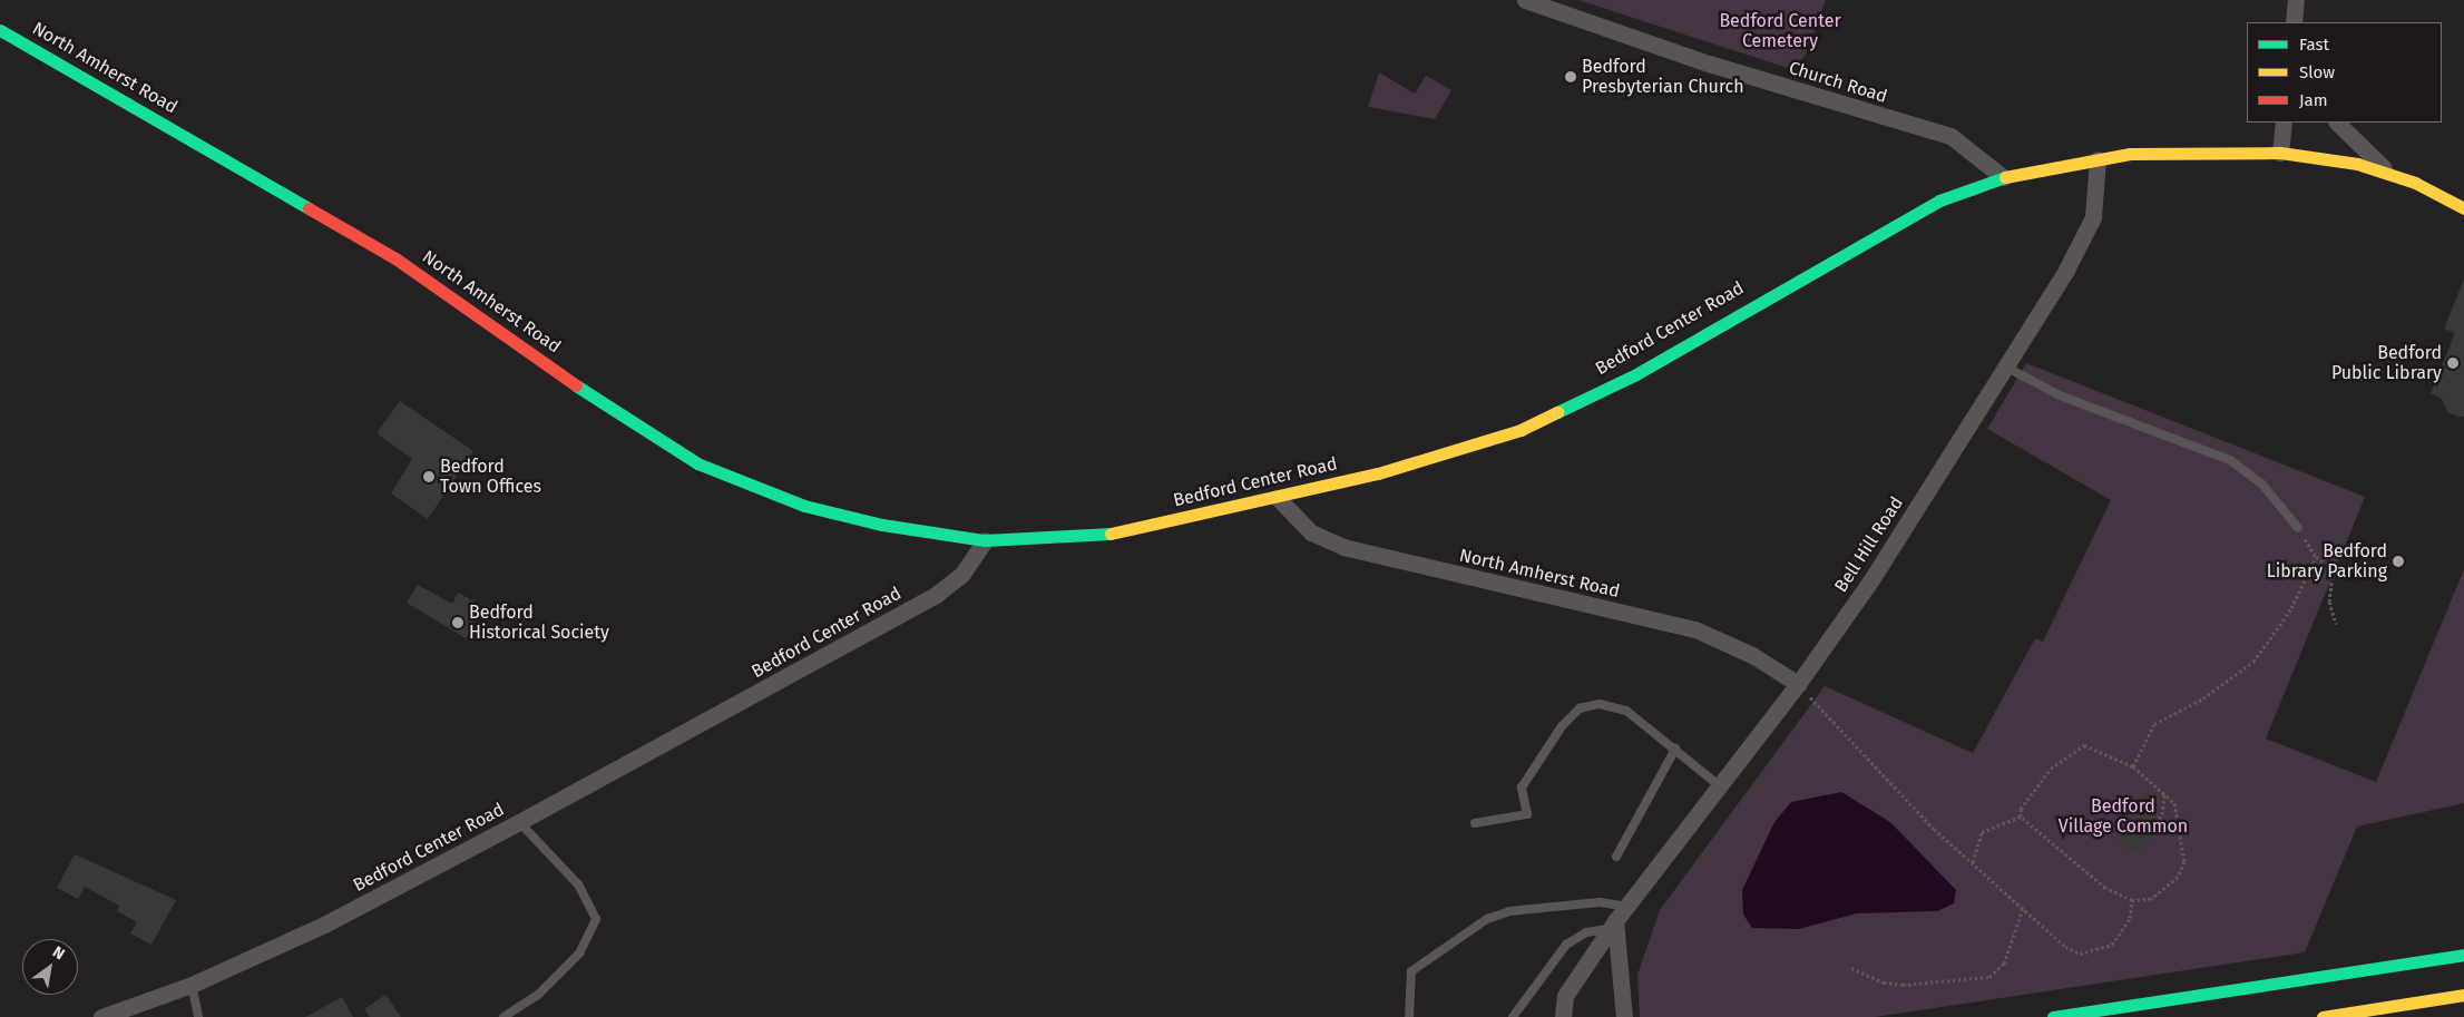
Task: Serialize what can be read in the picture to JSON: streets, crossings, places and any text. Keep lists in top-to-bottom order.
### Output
{
  "streets": {
    "main road": ["North Amherst Road", "Bedford Center Road"],
    "street": ["Church Road", "Bell Hill Road"]
  },
  "crossings": [
    ["North Amherst Road", "Bedford Center Road"],
    ["North Amherst Road", "Bell Hill Road"],
    ["Church Road", "Bedford Center Road"],
    ["Bedford Center Road", "Bell Hill Road"]
  ],
  "parks": ["Bedford Center Cemetery", "Bedford Village Common"],
  "places": [
    "Bedford Presbyterian Church",
    "Bedford Public Library",
    "Bedford Town Offices",
    "Bedford Library Parking",
    "Bedford Historical Society"
  ],
  "legend": ["Fast", "Slow", "Jam"],
  "north": "top right"
}
